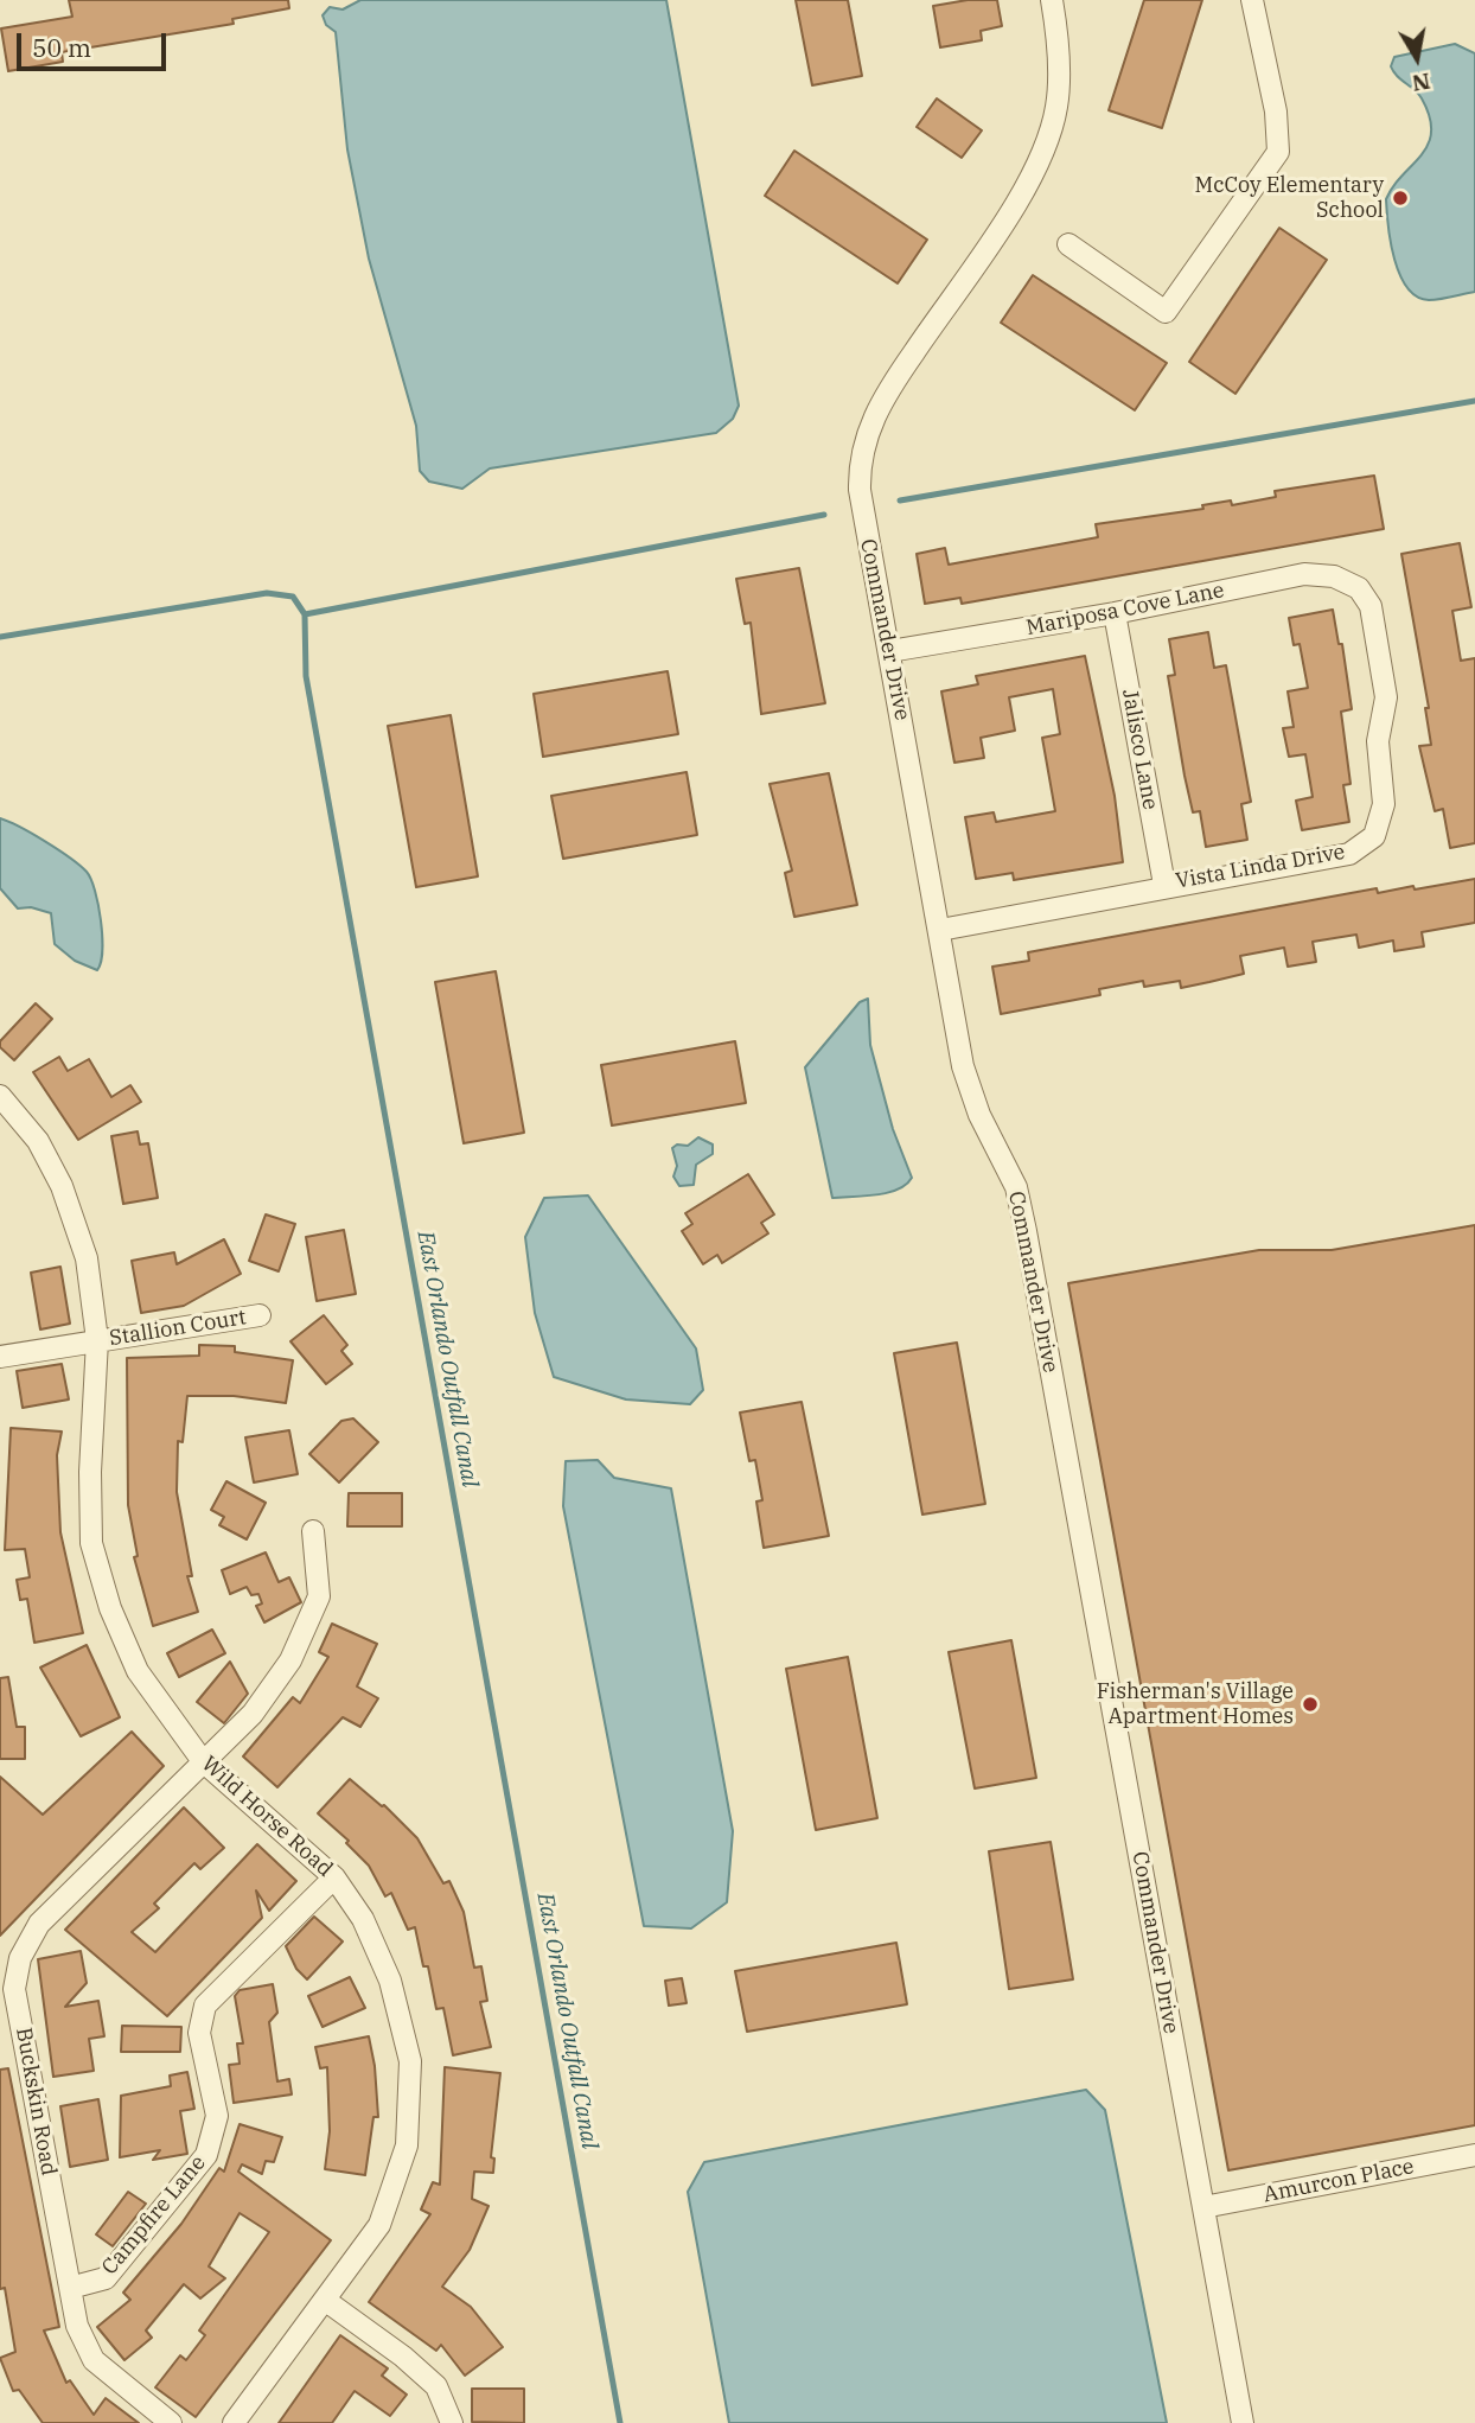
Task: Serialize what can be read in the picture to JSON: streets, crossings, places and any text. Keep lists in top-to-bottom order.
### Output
{
  "streets": {
    "street": [
      "Mariposa Cove Lane",
      "Commander Drive",
      "Jalisco Lane",
      "Vista Linda Drive",
      "Stallion Court",
      "Wild Horse Road",
      "Buckskin Road",
      "Amurcon Place",
      "Campfire Lane"
    ]
  },
  "crossings": [
    ["Mariposa Cove Lane", "Commander Drive"],
    ["Mariposa Cove Lane", "Jalisco Lane"],
    ["Mariposa Cove Lane", "Vista Linda Drive"],
    ["Commander Drive", "Vista Linda Drive"],
    ["Commander Drive", "Amurcon Place"],
    ["Jalisco Lane", "Vista Linda Drive"],
    ["Stallion Court", "Wild Horse Road"],
    ["Wild Horse Road", "Buckskin Road"],
    ["Wild Horse Road", "Campfire Lane"],
    ["Buckskin Road", "Campfire Lane"]
  ],
  "water": ["East Orlando Outfall Canal"],
  "places": ["McCoy Elementary School", "Fisherman's Village Apartment Homes"],
  "scale_bar": "50 m",
  "north": "bottom"
}
